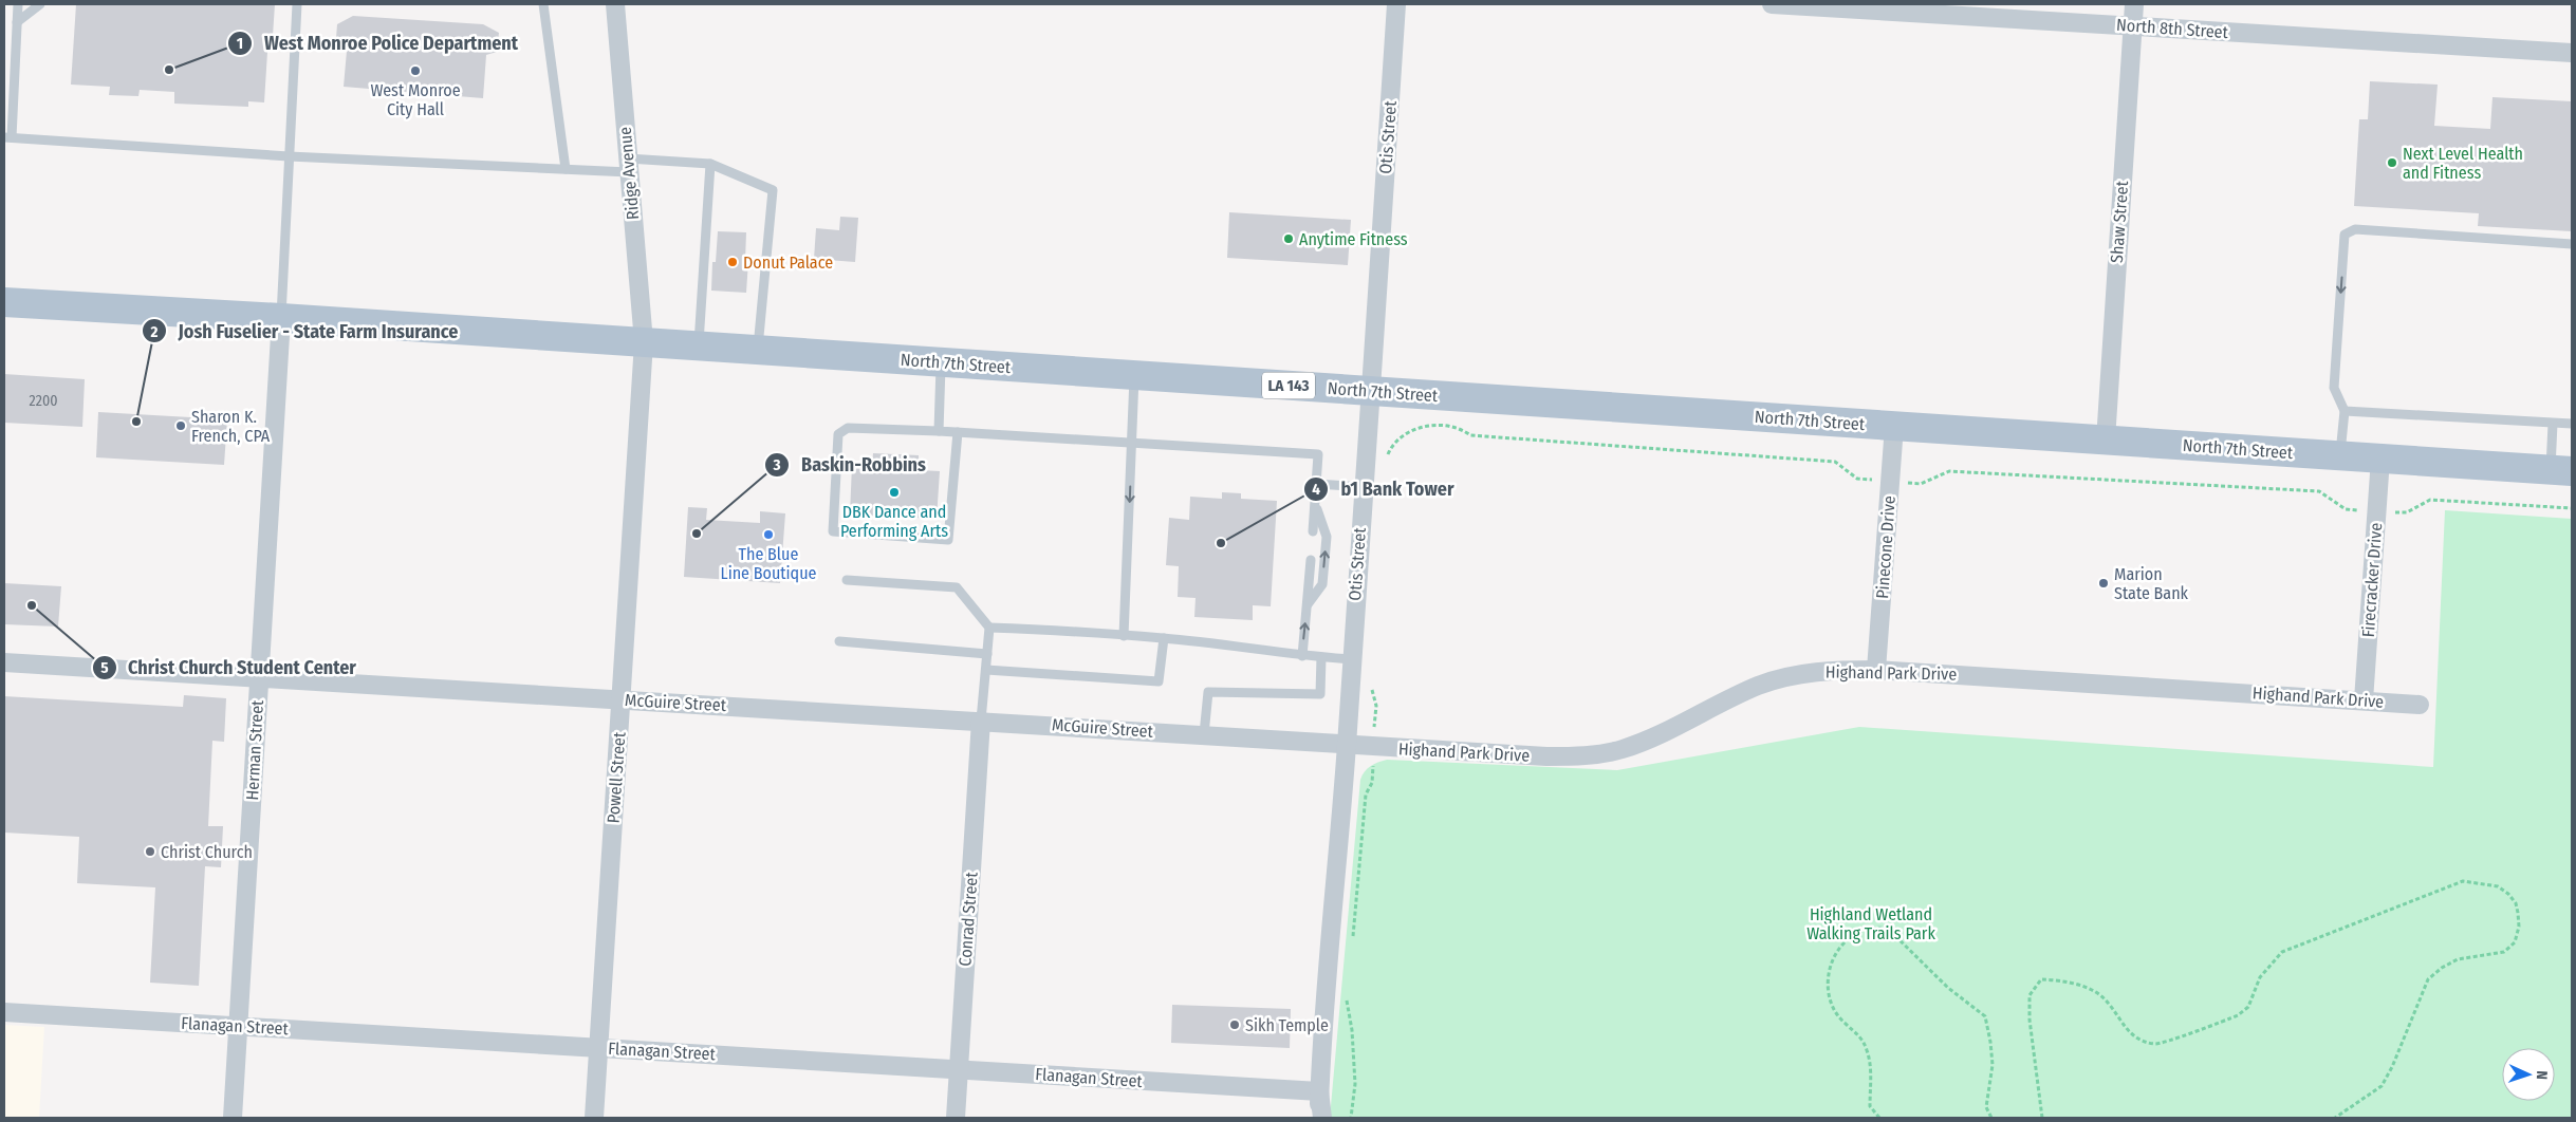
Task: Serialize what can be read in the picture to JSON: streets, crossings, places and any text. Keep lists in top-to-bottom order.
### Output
{
  "streets": {
    "main road": ["North 7th Street", "LA 143"],
    "street": [
      "North 8th Street",
      "Otis Street",
      "Ridge Avenue",
      "Shaw Street",
      "Pinecone Drive",
      "Firecracker Drive",
      "Highand Park Drive",
      "McGuire Street",
      "Herman Street",
      "Powell Street",
      "Conrad Street",
      "Flanagan Street"
    ]
  },
  "crossings": [
    ["North 8th Street", "Shaw Street"],
    ["Otis Street", "North 7th Street"],
    ["Otis Street", "Highand Park Drive"],
    ["Otis Street", "McGuire Street"],
    ["Otis Street", "Flanagan Street"],
    ["Ridge Avenue", "North 7th Street"],
    ["Ridge Avenue", "Powell Street"],
    ["Shaw Street", "North 7th Street"],
    ["North 7th Street", "Pinecone Drive"],
    ["North 7th Street", "Firecracker Drive"],
    ["North 7th Street", "Herman Street"],
    ["North 7th Street", "Powell Street"],
    ["Pinecone Drive", "Highand Park Drive"],
    ["Firecracker Drive", "Highand Park Drive"],
    ["Highand Park Drive", "McGuire Street"],
    ["McGuire Street", "Herman Street"],
    ["McGuire Street", "Powell Street"],
    ["McGuire Street", "Conrad Street"],
    ["Herman Street", "Flanagan Street"],
    ["Powell Street", "Flanagan Street"],
    ["Conrad Street", "Flanagan Street"]
  ],
  "parks": ["Highland Wetland Walking Trails Park"],
  "places": [
    "West Monroe Police Department",
    "West Monroe City Hall",
    "Next Level Health and Fitness",
    "Anytime Fitness",
    "Donut Palace",
    "Josh Fuselier - State Farm Insurance",
    "Sharon K. French, CPA",
    "DBK Dance and Performing Arts",
    "Baskin-Robbins",
    "The Blue Line Boutique",
    "b1 Bank Tower",
    "Marion State Bank",
    "Christ Church Student Center",
    "Christ Church",
    "Sikh Temple"
  ],
  "house_numbers": ["2200"],
  "north": "right"
}
